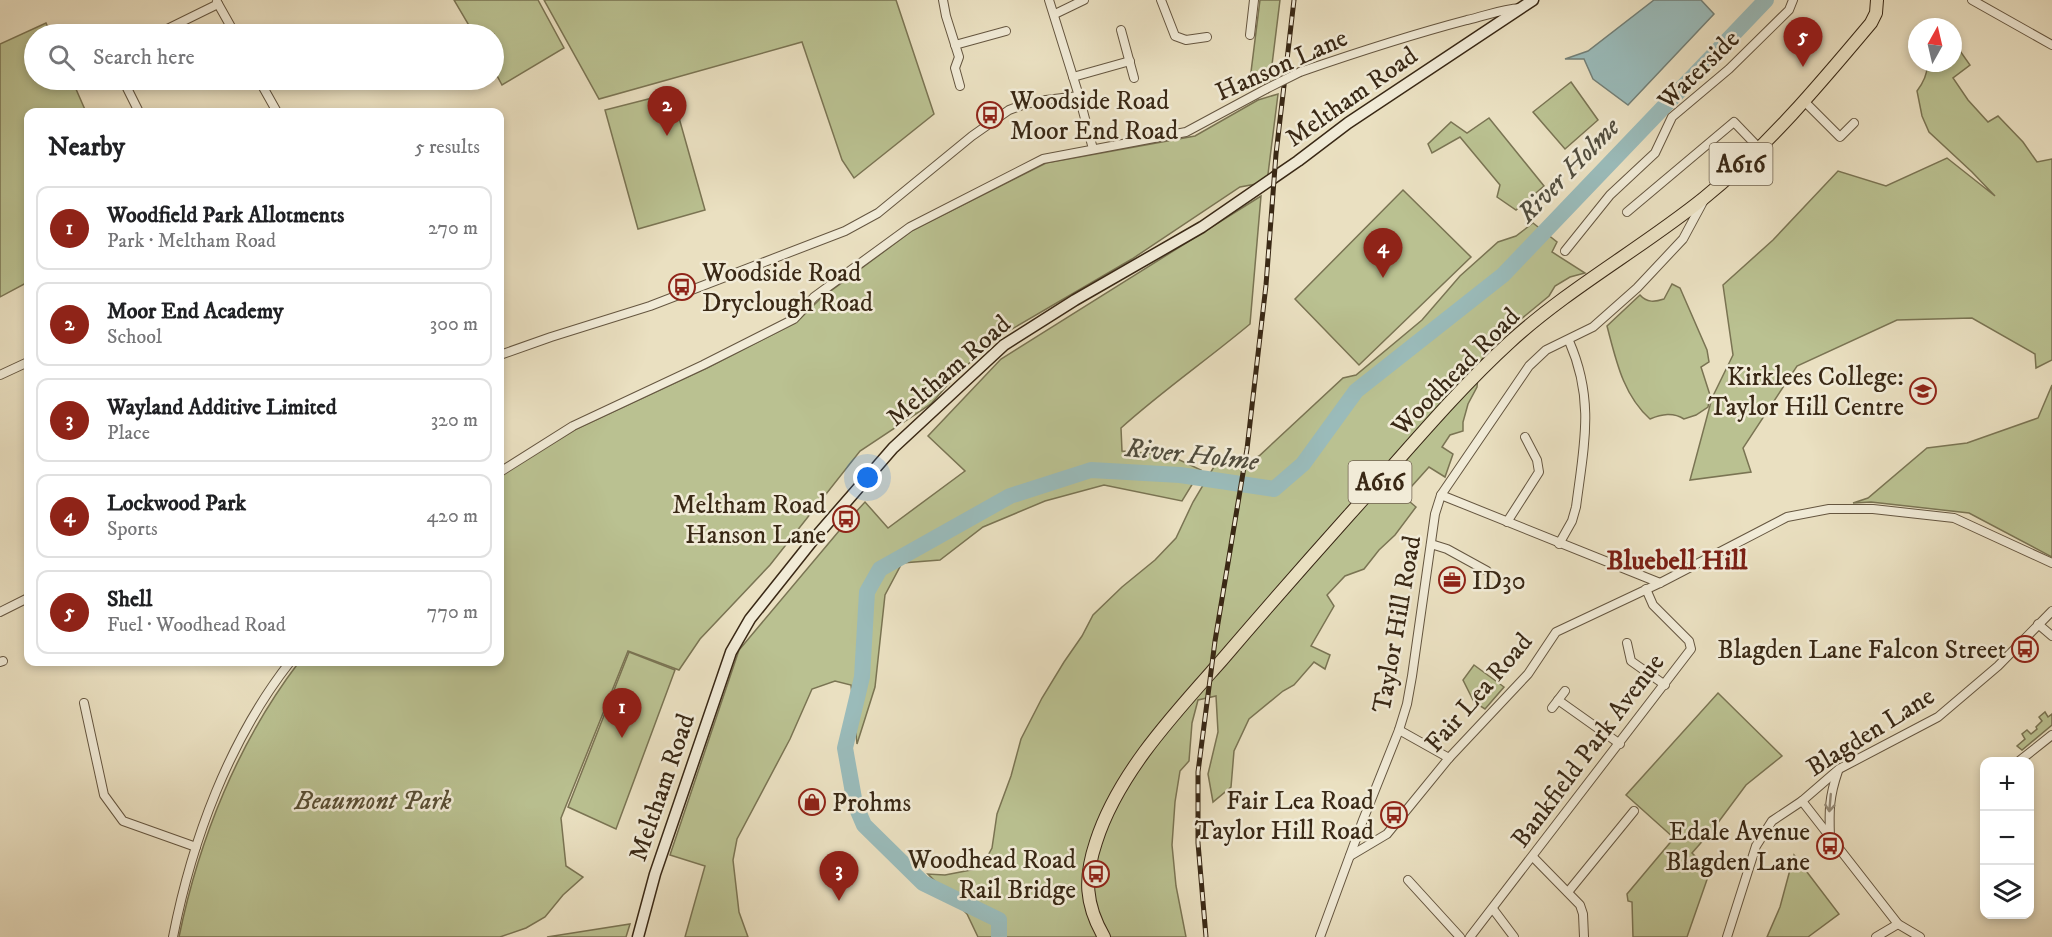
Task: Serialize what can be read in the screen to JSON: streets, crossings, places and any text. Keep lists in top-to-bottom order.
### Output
{
  "streets": {
    "main road": ["Meltham Road", "A616", "Woodhead Road"],
    "street": [
      "Hanson Lane",
      "Waterside",
      "Taylor Hill Road",
      "Fair Lea Road",
      "Blagden Lane",
      "Bankfield Park Avenue"
    ]
  },
  "crossings": [
    ["Hanson Lane", "Meltham Road"],
    ["Woodhead Road", "Taylor Hill Road"],
    ["Taylor Hill Road", "Fair Lea Road"],
    ["Fair Lea Road", "Bankfield Park Avenue"]
  ],
  "districts": ["Bluebell Hill"],
  "water": ["River Holme"],
  "parks": ["Beaumont Park"],
  "places": {
    "bus stop": [
      "Woodside Road Moor End Road",
      "Woodside Road Dryclough Road",
      "Meltham Road Hanson Lane",
      "Blagden Lane Falcon Street",
      "Fair Lea Road Taylor Hill Road",
      "Edale Avenue Blagden Lane",
      "Woodhead Road Rail Bridge"
    ],
    "school or university": ["Kirklees College: Taylor Hill Centre"],
    "office": ["ID30"],
    "shop": ["Prohms"]
  },
  "north": "top",
  "page": {
    "pins": [
      "5",
      "2",
      "4",
      "1",
      "3"
    ],
    "search": "Search here",
    "heading": ["Nearby", "5 results"],
    "list": [
      {
        "mark": "1",
        "name": "Woodfield Park Allotments",
        "note": "Park · Meltham Road",
        "value": "270 m"
      },
      {
        "mark": "2",
        "name": "Moor End Academy",
        "note": "School",
        "value": "300 m"
      },
      {
        "mark": "3",
        "name": "Wayland Additive Limited",
        "note": "Place",
        "value": "320 m"
      },
      {
        "mark": "4",
        "name": "Lockwood Park",
        "note": "Sports",
        "value": "420 m"
      },
      {
        "mark": "5",
        "name": "Shell",
        "note": "Fuel · Woodhead Road",
        "value": "770 m"
      }
    ],
    "map_buttons": ["+", "−"]
  }
}
